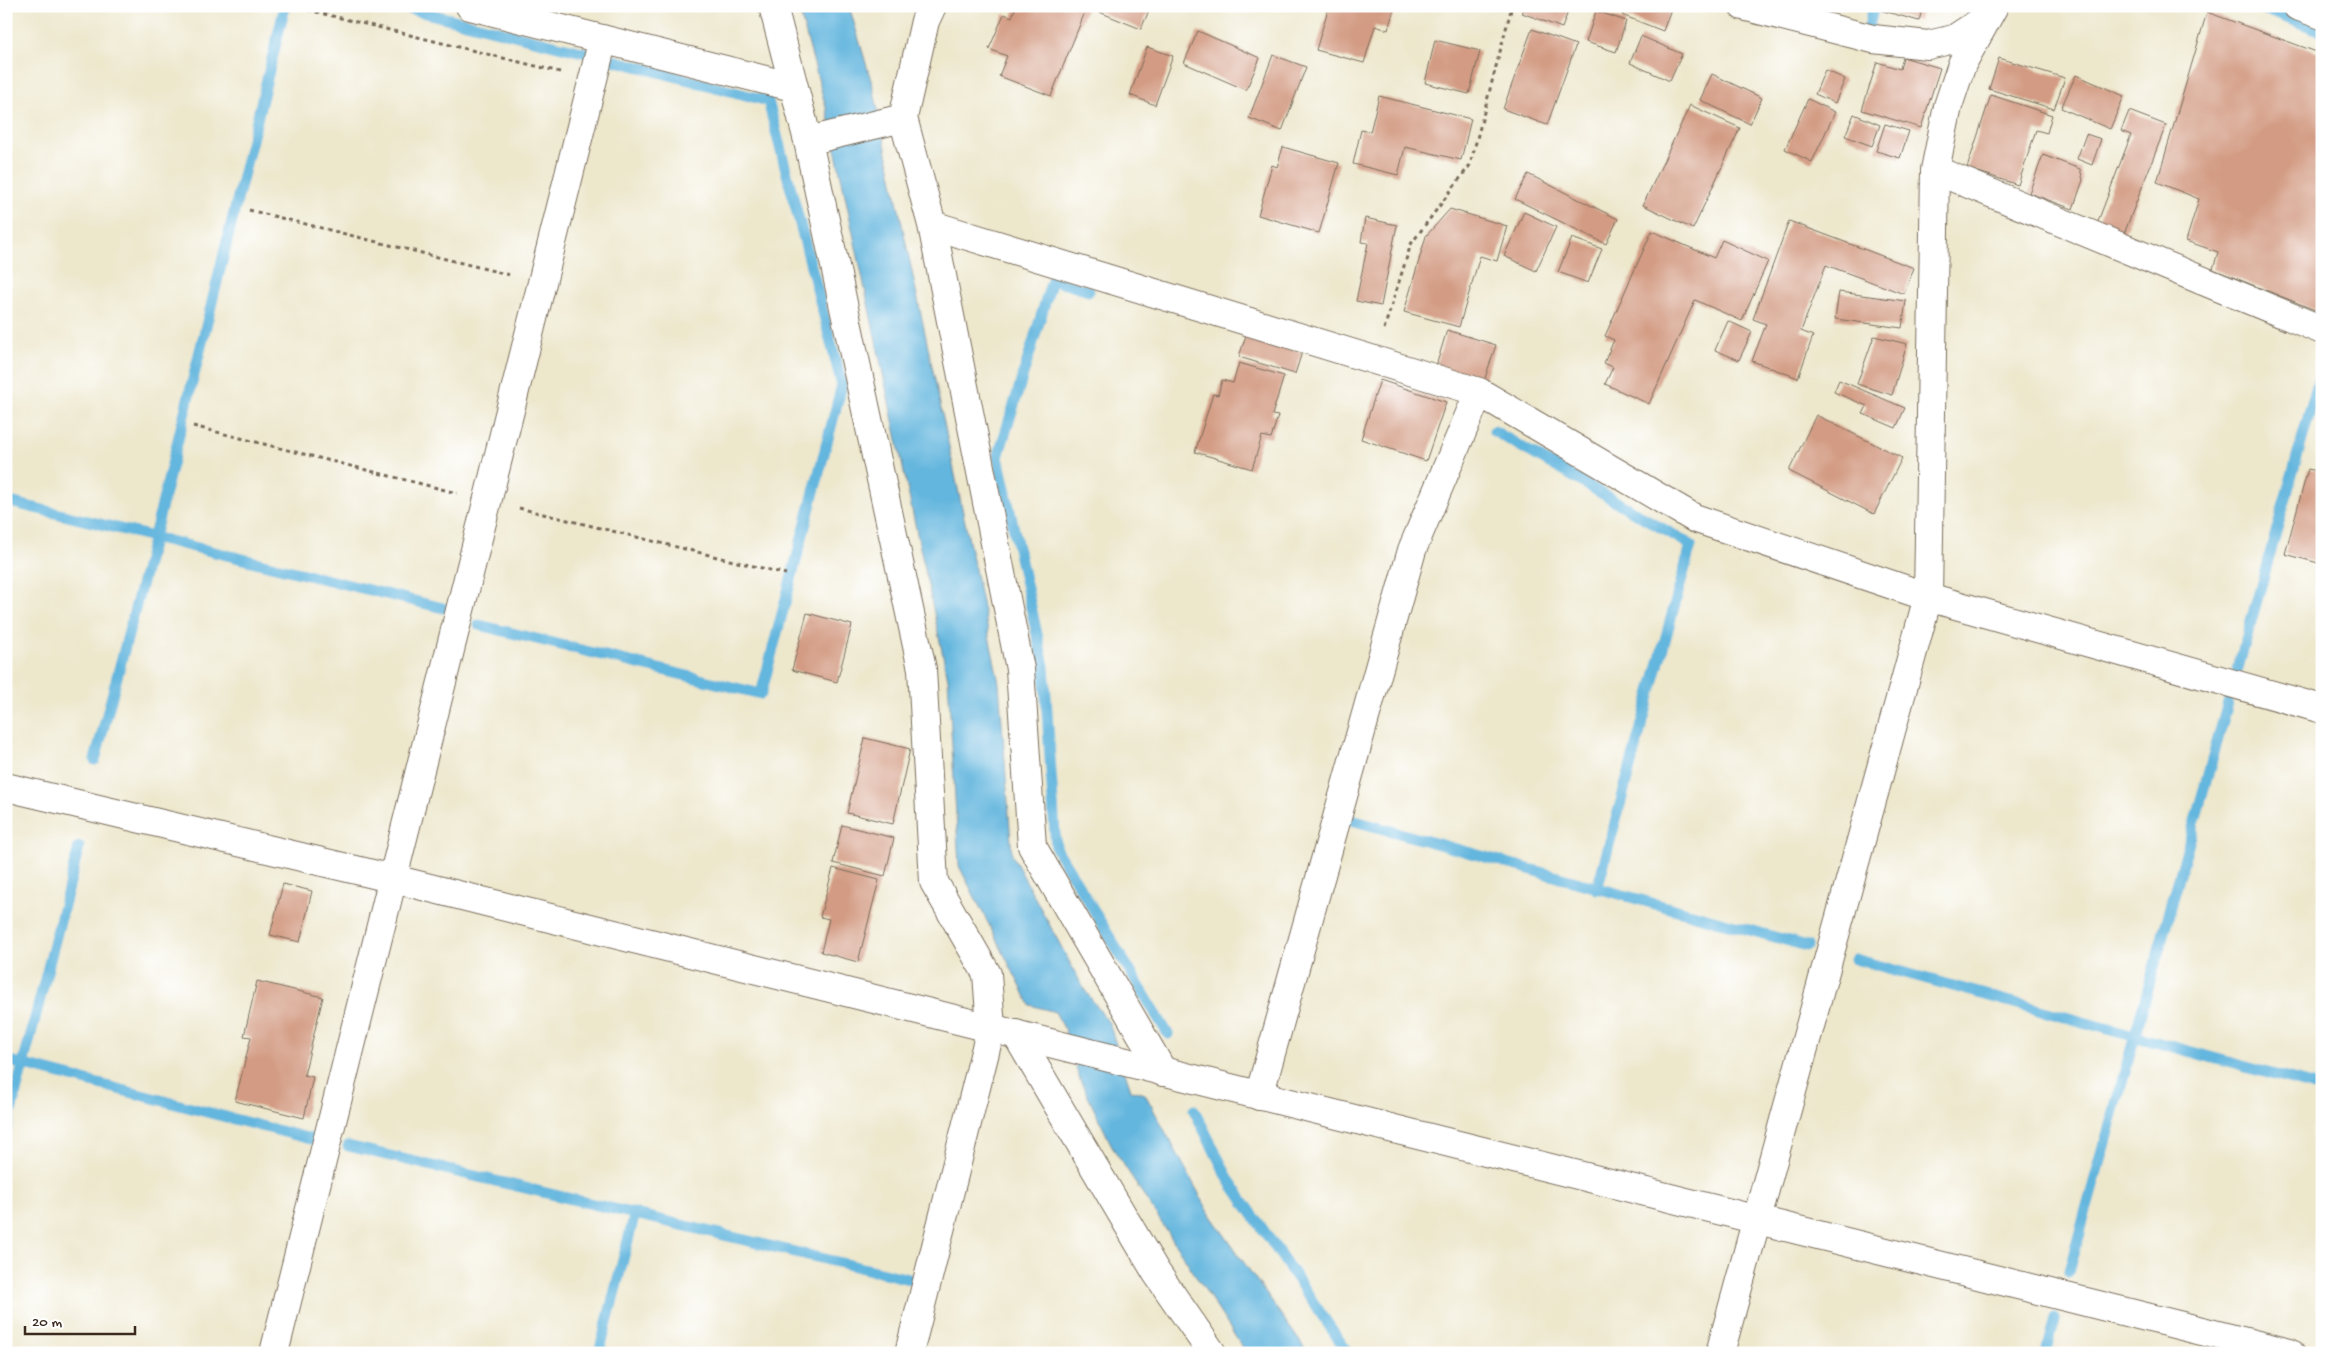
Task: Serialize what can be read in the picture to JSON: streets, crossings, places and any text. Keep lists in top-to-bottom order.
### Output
{
  "scale_bar": "20 m"
}
